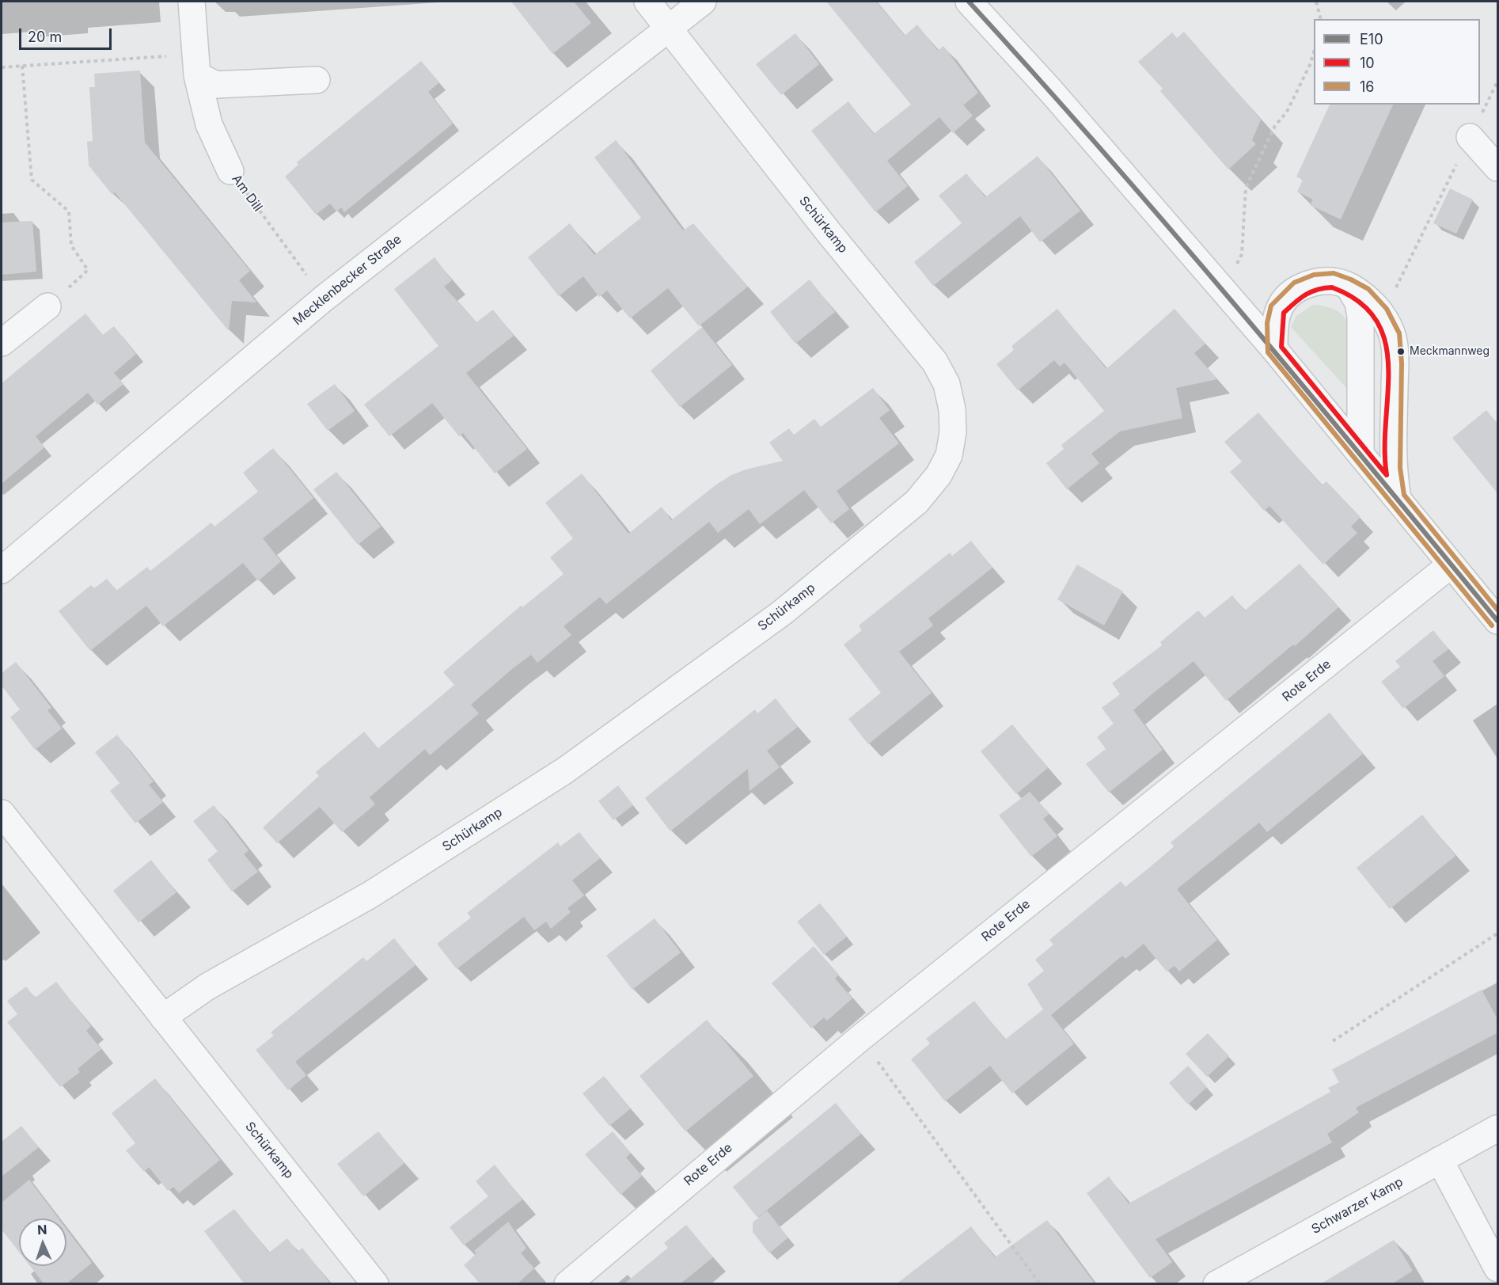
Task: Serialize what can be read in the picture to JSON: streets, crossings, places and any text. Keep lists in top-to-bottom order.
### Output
{
  "streets": {
    "street": [
      "Am Dill",
      "Schürkamp",
      "Mecklenbecker Straße",
      "Rote Erde",
      "Schwarzer Kamp"
    ]
  },
  "crossings": [
    ["Am Dill", "Mecklenbecker Straße"],
    ["Schürkamp", "Mecklenbecker Straße"]
  ],
  "places": ["Meckmannweg"],
  "lines": ["transit line E10", "transit line 16", "transit line 10"],
  "legend": ["E10", "10", "16"],
  "scale_bar": "20 m",
  "north": "top"
}
